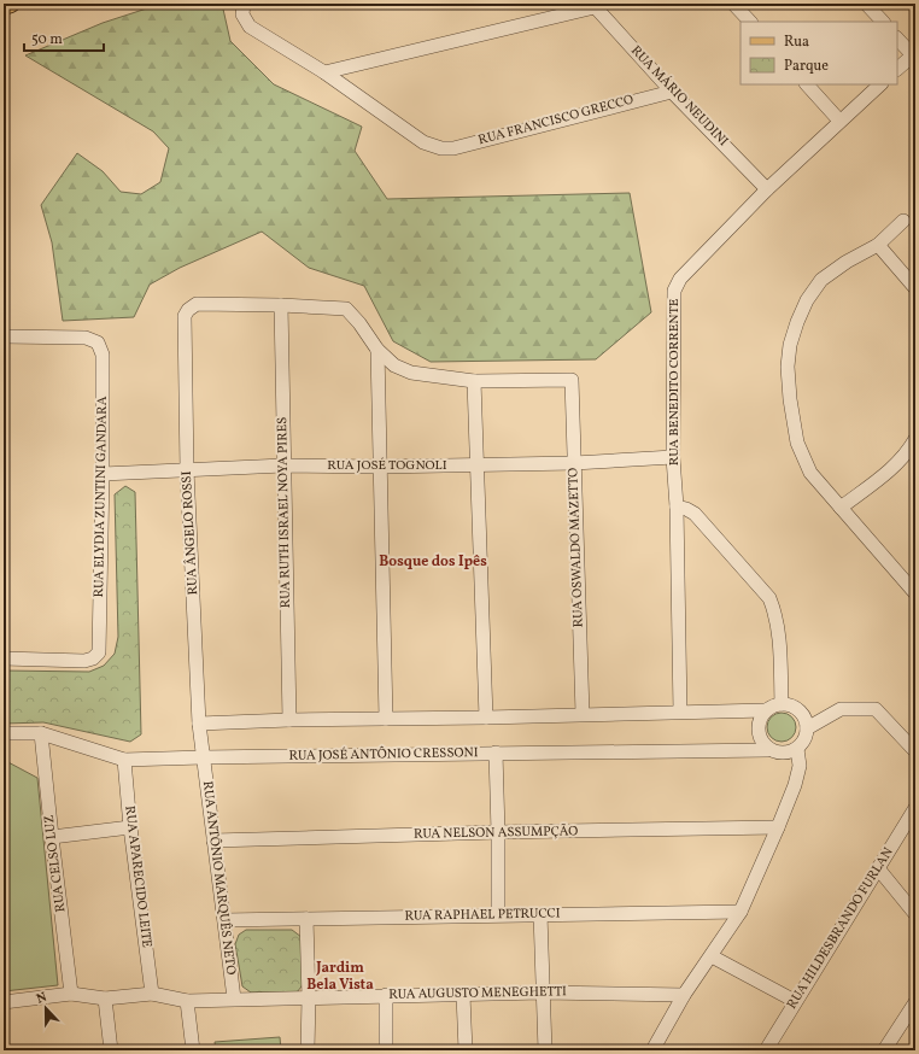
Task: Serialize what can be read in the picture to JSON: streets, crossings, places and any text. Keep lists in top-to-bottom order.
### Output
{
  "streets": {
    "street": [
      "RUA MÁRIO NEUDINI",
      "RUA FRANCISCO GRECCO",
      "RUA BENEDITO CORRENTE",
      "RUA JOSÉ TOGNOLI",
      "RUA ELYDIA ZUNTINI GANDARA",
      "RUA RUTH ISRAEL NOYA PIRES",
      "RUA ÂNGELO ROSSI",
      "RUA OSWALDO MAZETTO",
      "RUA JOSÉ ANTÔNIO CRESSONI",
      "RUA NELSON ASSUMPÇÃO",
      "RUA CELSO LUZ",
      "RUA APARECIDO LEITE",
      "RUA ANTÔNIO MARQUÊS NETO",
      "RUA RAPHAEL PETRUCCI",
      "RUA HILDESBRANDO FURLAN",
      "RUA AUGUSTO MENEGHETTI"
    ]
  },
  "crossings": [
    ["RUA MÁRIO NEUDINI", "RUA FRANCISCO GRECCO"],
    ["RUA MÁRIO NEUDINI", "RUA BENEDITO CORRENTE"],
    ["RUA BENEDITO CORRENTE", "RUA JOSÉ TOGNOLI"],
    ["RUA JOSÉ TOGNOLI", "RUA ELYDIA ZUNTINI GANDARA"],
    ["RUA JOSÉ TOGNOLI", "RUA RUTH ISRAEL NOYA PIRES"],
    ["RUA JOSÉ TOGNOLI", "RUA ÂNGELO ROSSI"],
    ["RUA JOSÉ TOGNOLI", "RUA OSWALDO MAZETTO"],
    ["RUA RUTH ISRAEL NOYA PIRES", "RUA ÂNGELO ROSSI"],
    ["RUA ÂNGELO ROSSI", "RUA JOSÉ ANTÔNIO CRESSONI"],
    ["RUA ÂNGELO ROSSI", "RUA ANTÔNIO MARQUÊS NETO"],
    ["RUA JOSÉ ANTÔNIO CRESSONI", "RUA CELSO LUZ"],
    ["RUA JOSÉ ANTÔNIO CRESSONI", "RUA APARECIDO LEITE"],
    ["RUA JOSÉ ANTÔNIO CRESSONI", "RUA ANTÔNIO MARQUÊS NETO"],
    ["RUA NELSON ASSUMPÇÃO", "RUA ANTÔNIO MARQUÊS NETO"],
    ["RUA CELSO LUZ", "RUA AUGUSTO MENEGHETTI"],
    ["RUA APARECIDO LEITE", "RUA AUGUSTO MENEGHETTI"],
    ["RUA ANTÔNIO MARQUÊS NETO", "RUA RAPHAEL PETRUCCI"],
    ["RUA ANTÔNIO MARQUÊS NETO", "RUA AUGUSTO MENEGHETTI"]
  ],
  "districts": ["Bosque dos Ipês", "Jardim Bela Vista"],
  "legend": ["Rua", "Parque"],
  "scale_bar": "50 m",
  "north": "top"
}
